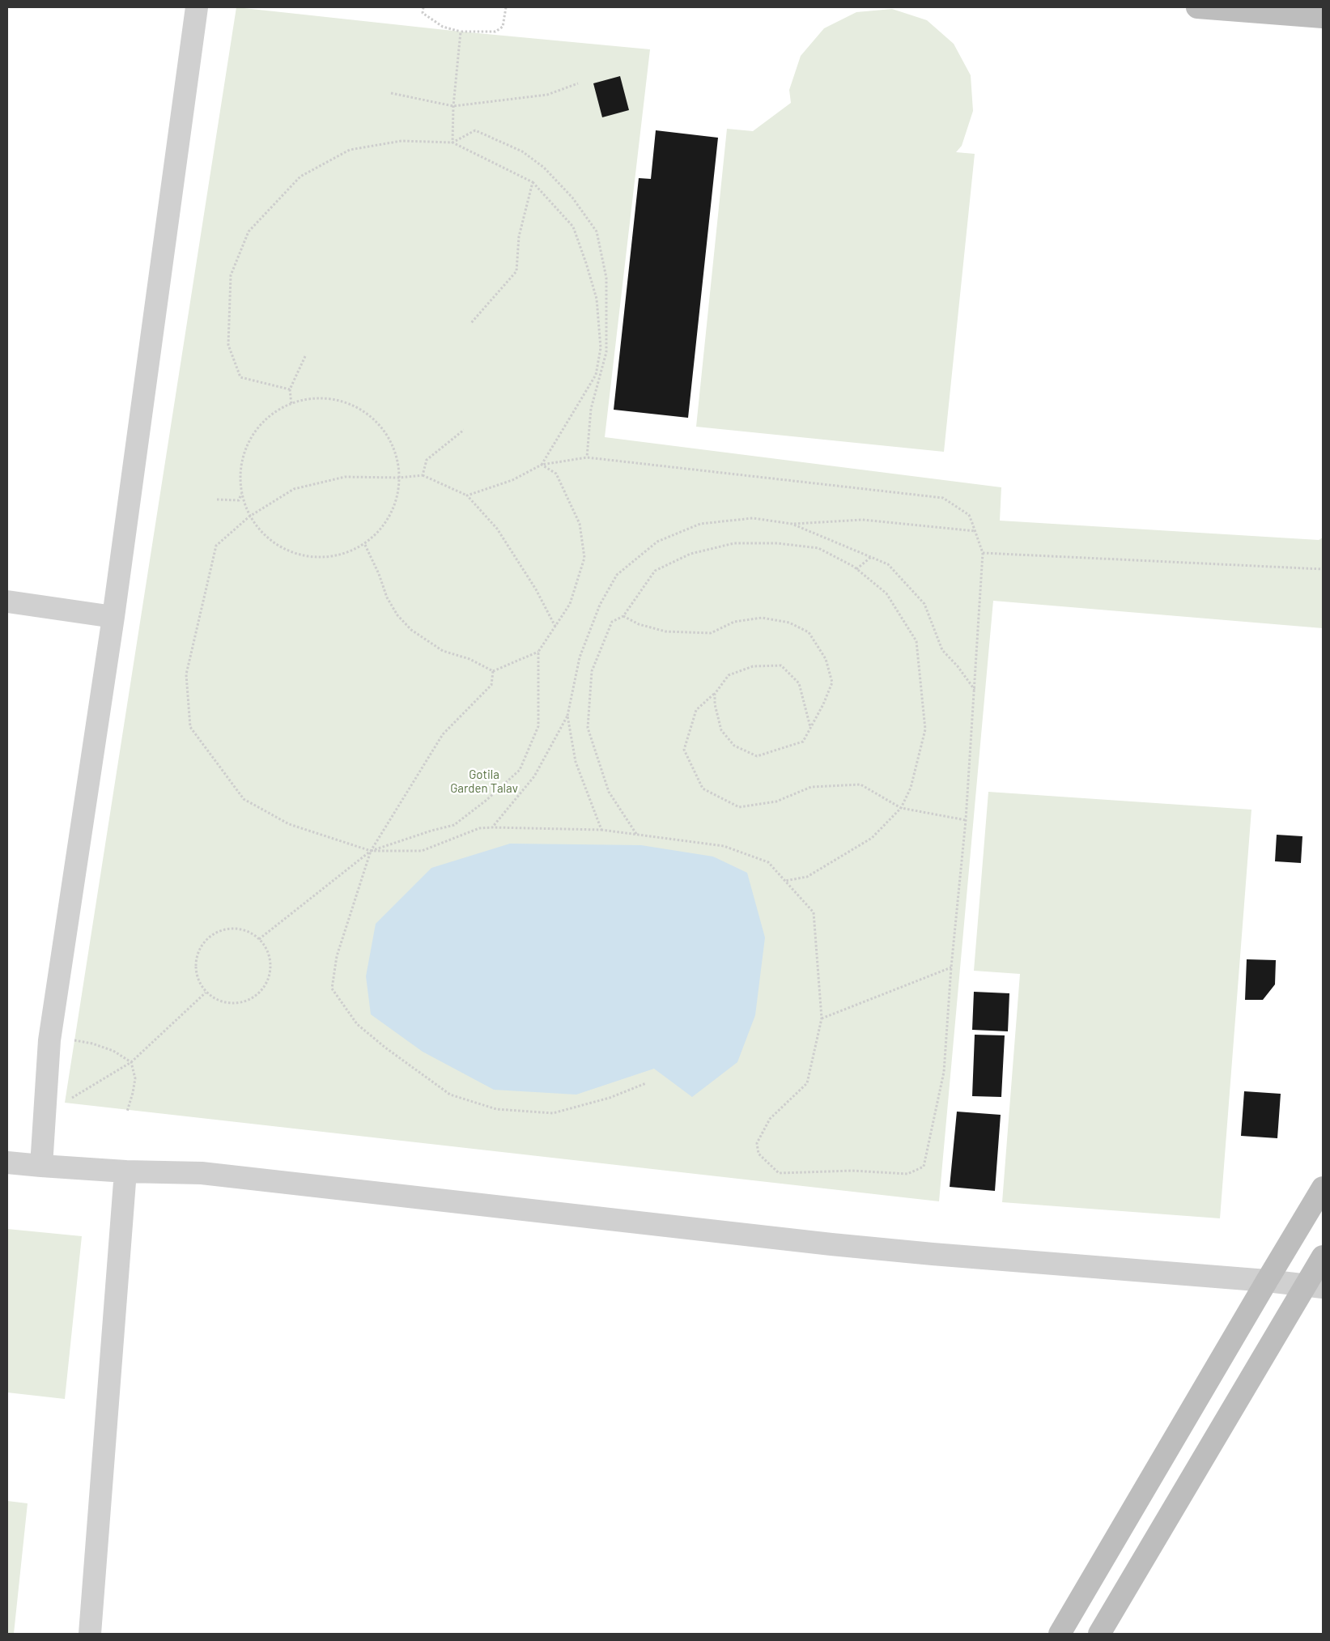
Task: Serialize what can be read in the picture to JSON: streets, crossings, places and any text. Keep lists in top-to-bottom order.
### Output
{
  "parks": ["Gotila Garden Talav"]
}
